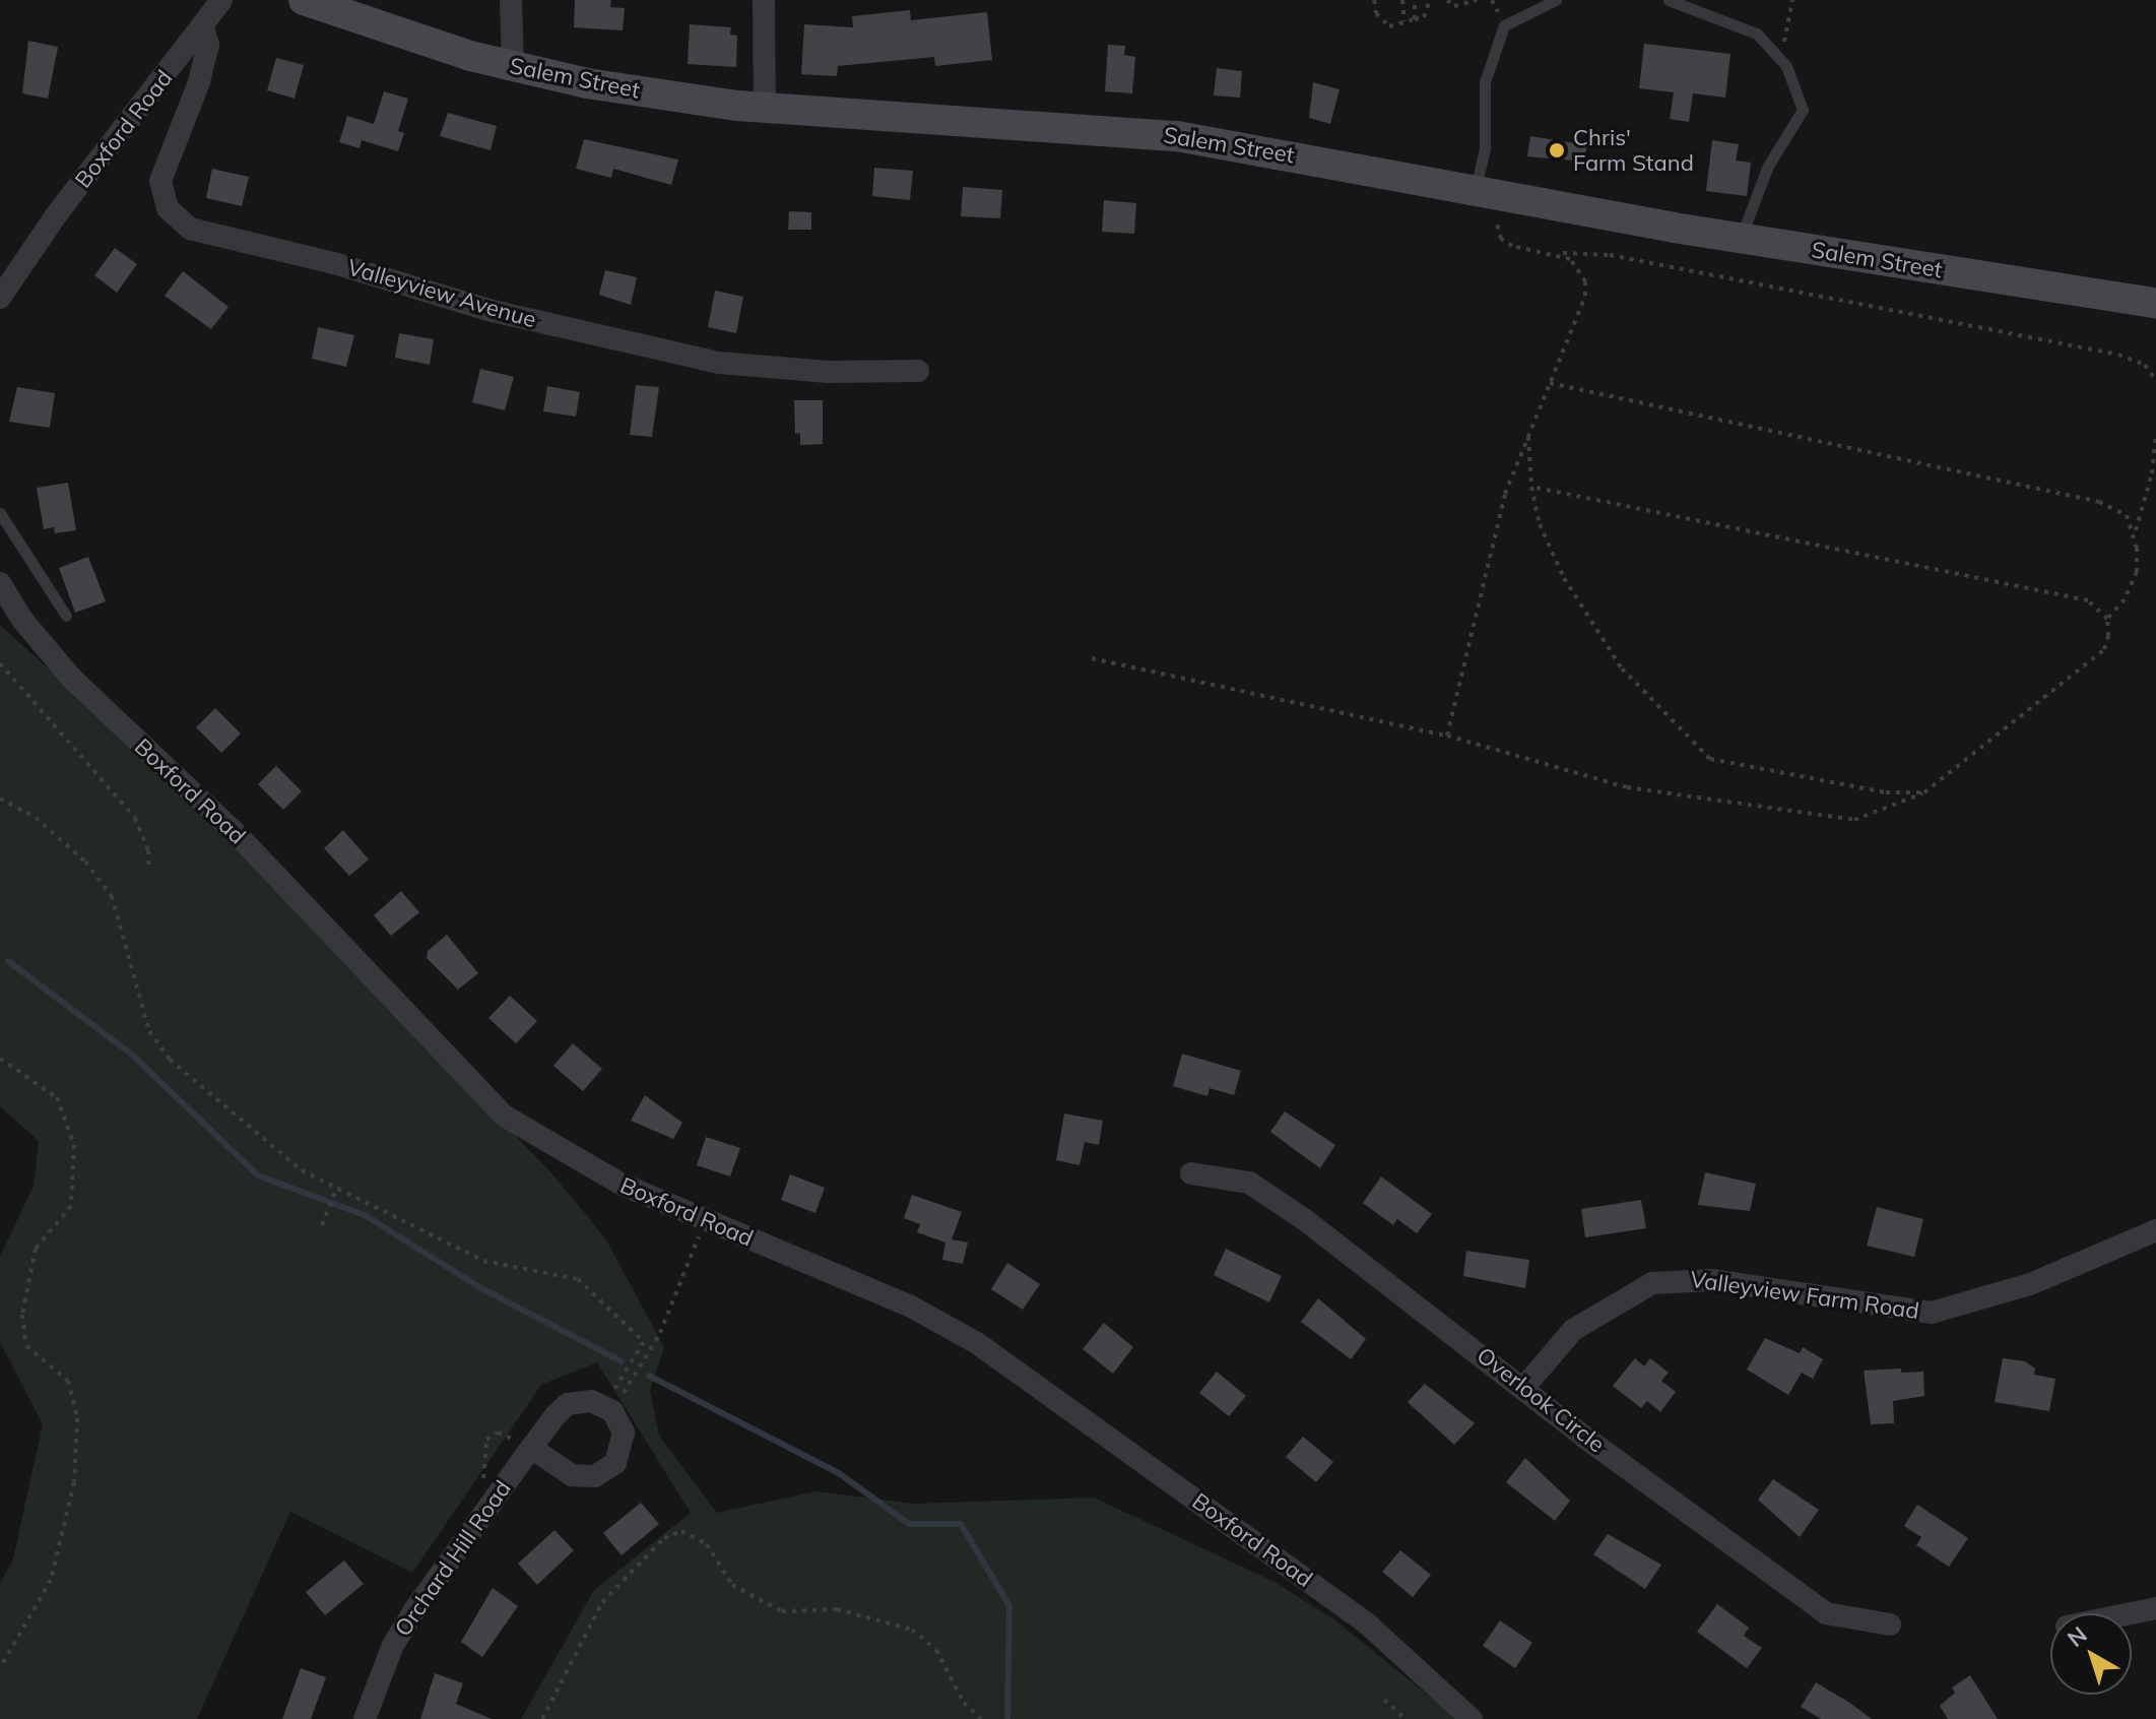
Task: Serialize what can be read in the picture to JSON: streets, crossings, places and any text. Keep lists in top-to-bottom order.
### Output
{
  "streets": {
    "main road": ["Salem Street"],
    "street": [
      "Boxford Road",
      "Valleyview Avenue",
      "Valleyview Farm Road",
      "Overlook Circle",
      "Orchard Hill Road"
    ]
  },
  "crossings": [
    ["Boxford Road", "Valleyview Avenue"],
    ["Valleyview Farm Road", "Overlook Circle"]
  ],
  "places": ["Chris' Farm Stand"],
  "north": "top left"
}
